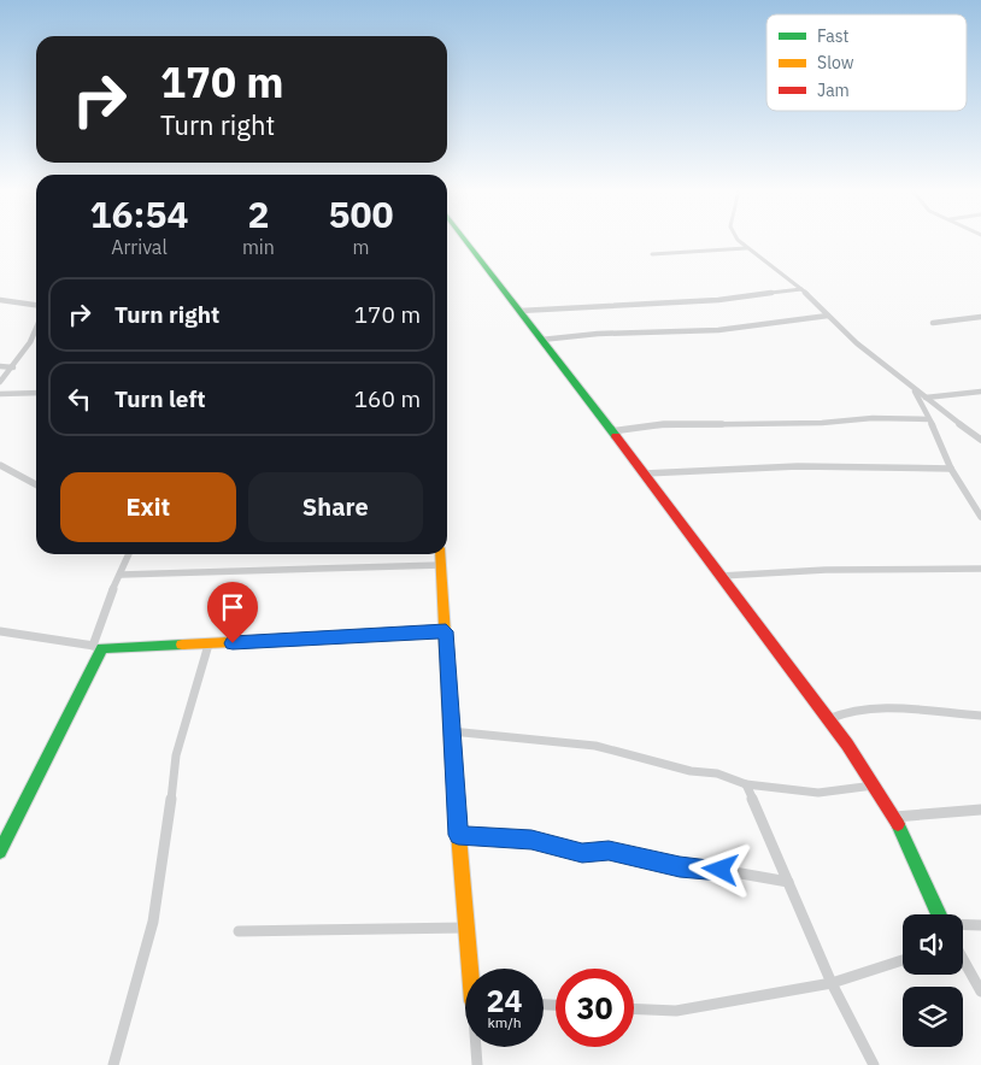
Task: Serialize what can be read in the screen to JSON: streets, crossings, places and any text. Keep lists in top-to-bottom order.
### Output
{
  "legend": ["Fast", "Slow", "Jam"],
  "page": {
    "turn": ["170 m", "Turn right"],
    "eta": [
      "16:54",
      "Arrival",
      "2",
      "min",
      "500",
      "m"
    ],
    "list": [
      {
        "name": "Turn right",
        "value": "170 m"
      },
      {
        "name": "Turn left",
        "value": "160 m"
      }
    ],
    "buttons": ["Exit", "Share"],
    "speed": "24 km/h",
    "limit": "30"
  }
}
